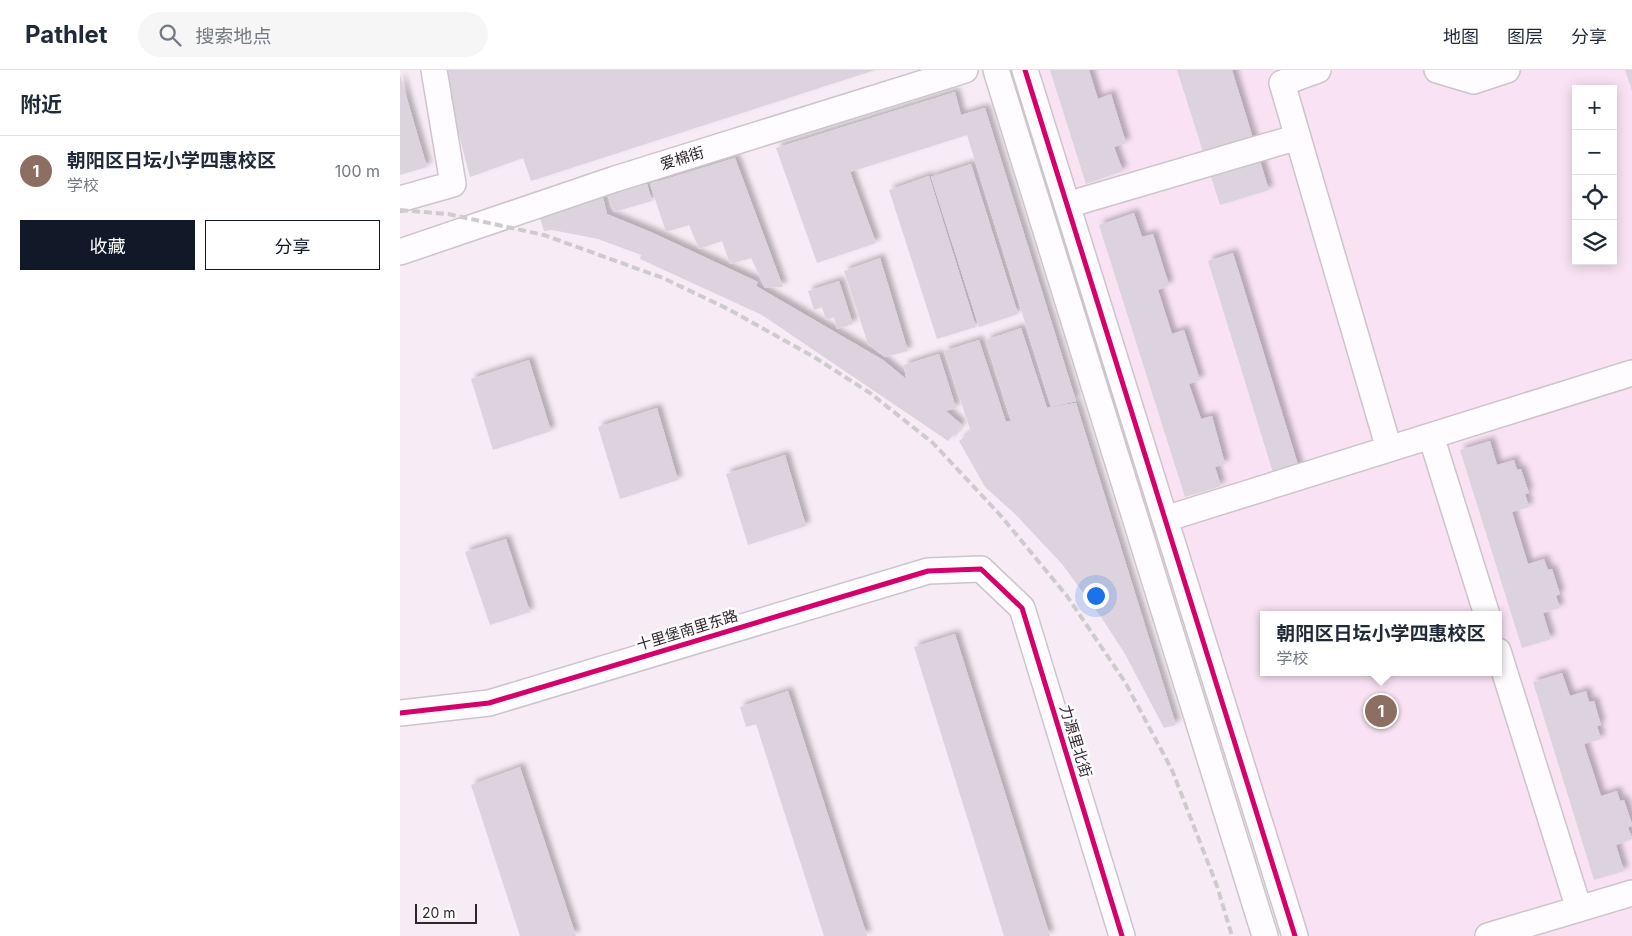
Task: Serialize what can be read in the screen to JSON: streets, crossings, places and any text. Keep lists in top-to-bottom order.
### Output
{
  "streets": {
    "street": ["爱棉街", "十里堡南里东路", "力源里北街"]
  },
  "crossings": [
    ["十里堡南里东路", "力源里北街"]
  ],
  "scale_bar": "20 m",
  "page": {
    "header": "Pathlet",
    "search": "搜索地点",
    "nav": ["地图", "图层", "分享"],
    "heading": "附近",
    "map_buttons": ["+", "−"],
    "list": [
      {
        "mark": "1",
        "name": "朝阳区日坛小学四惠校区",
        "note": "学校",
        "value": "100 m"
      }
    ],
    "buttons": ["收藏", "分享"],
    "popup": ["朝阳区日坛小学四惠校区", "学校"],
    "pins": "1",
    "scale": "20 m"
  }
}
